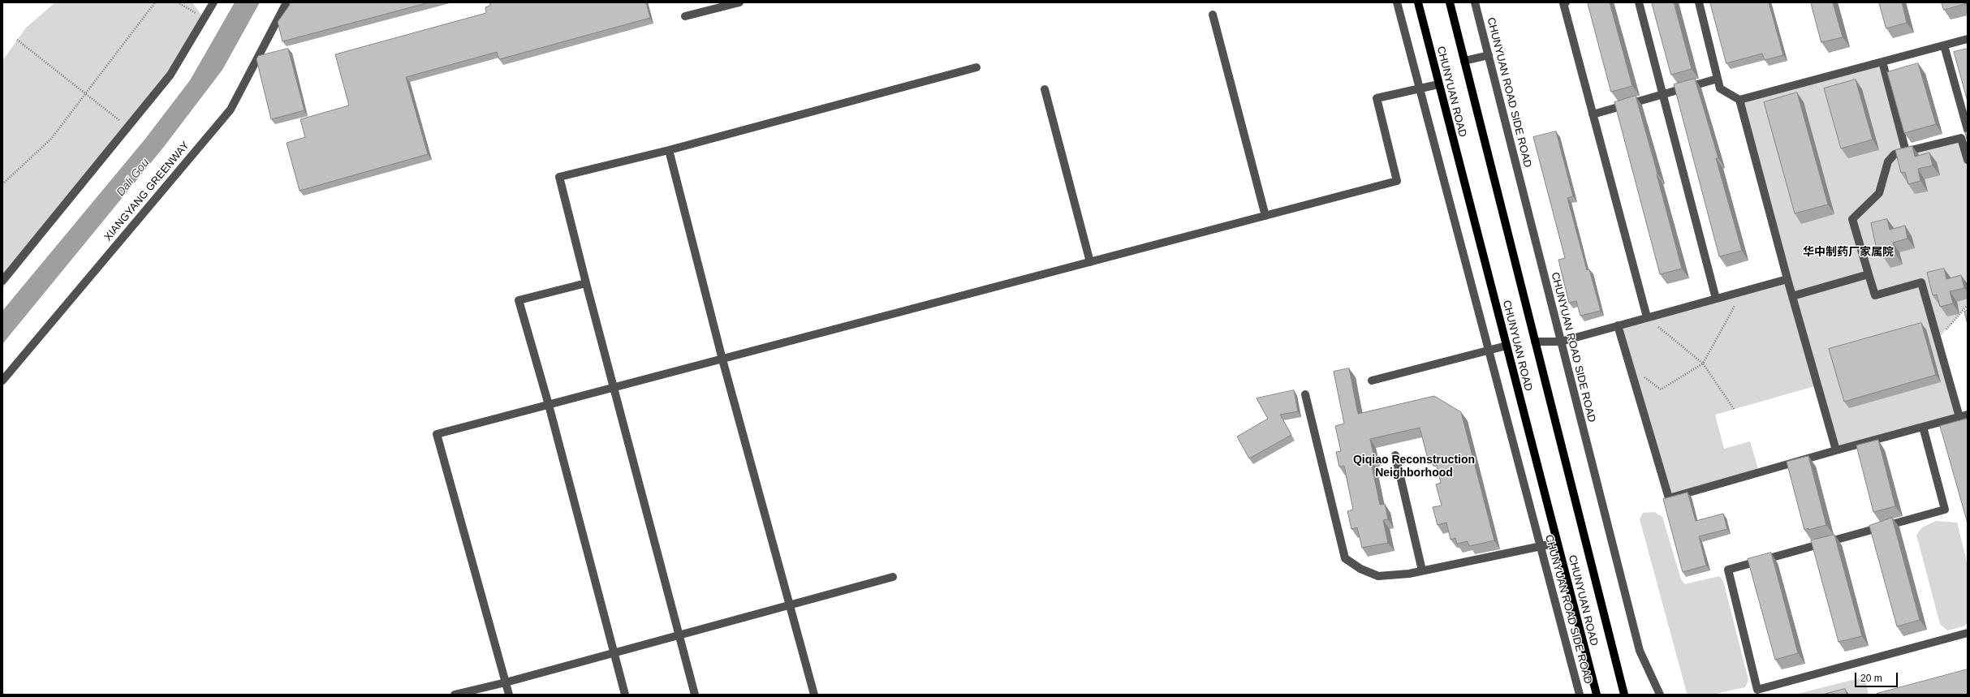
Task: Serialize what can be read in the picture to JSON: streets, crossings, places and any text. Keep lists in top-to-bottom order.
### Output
{
  "streets": {
    "main road": ["CHUNYUAN ROAD"],
    "street": ["CHUNYUAN ROAD SIDE ROAD", "XIANGYANG GREENWAY"]
  },
  "districts": ["华中制药厂家属院", "Qiqiao Reconstruction Neighborhood"],
  "water": ["Dali Gou"],
  "scale_bar": "20 m"
}
